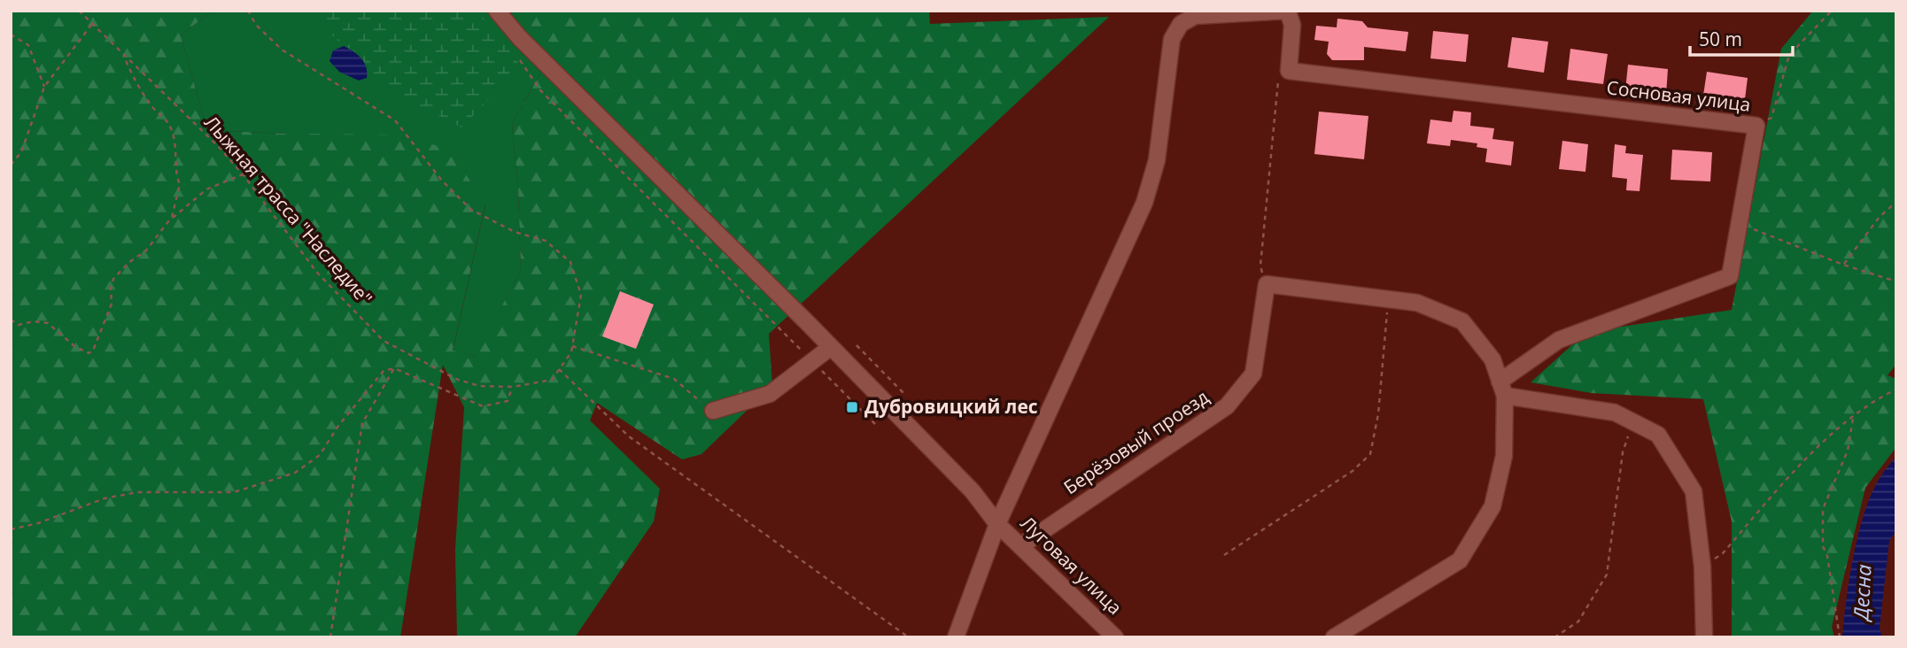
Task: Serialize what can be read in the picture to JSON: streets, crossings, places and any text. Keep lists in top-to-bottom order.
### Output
{
  "streets": {
    "street": ["Сосновая улица", "Берёзовый проезд", "Луговая улица"],
    "path": ["Лыжная трасса \"Наследие\""]
  },
  "crossings": [
    ["Берёзовый проезд", "Луговая улица"]
  ],
  "water": ["Десна"],
  "places": {
    "transit": ["Дубровицкий лес"]
  },
  "scale_bar": "50 m"
}
